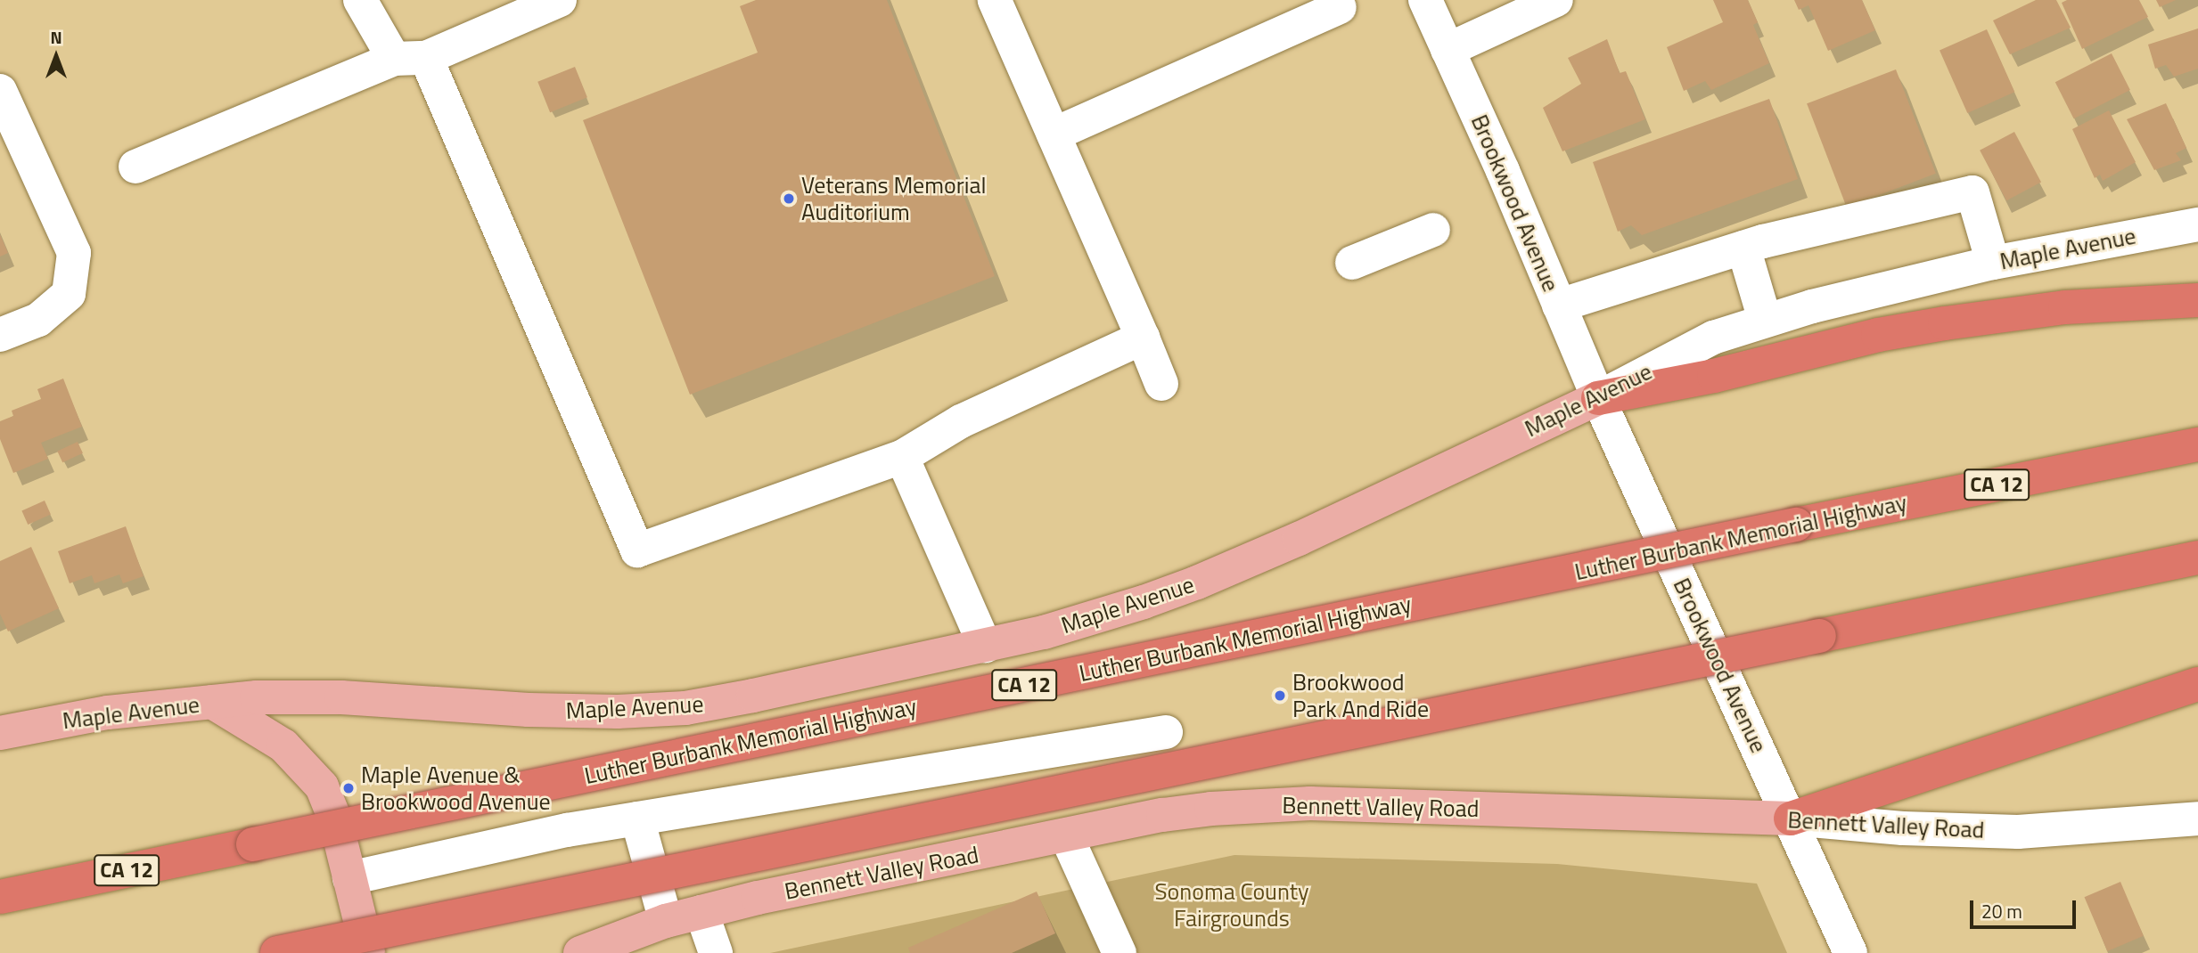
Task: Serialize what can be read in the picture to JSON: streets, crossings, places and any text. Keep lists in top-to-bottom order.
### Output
{
  "streets": {
    "highway": ["CA 12", "Luther Burbank Memorial Highway"],
    "main road": ["Maple Avenue", "Bennett Valley Road"],
    "street": ["Brookwood Avenue"]
  },
  "crossings": [
    ["Brookwood Avenue", "Maple Avenue"],
    ["Brookwood Avenue", "Bennett Valley Road"]
  ],
  "parks": ["Sonoma County Fairgrounds"],
  "places": ["Veterans Memorial Auditorium", "Brookwood Park And Ride", "Maple Avenue & Brookwood Avenue"],
  "scale_bar": "20 m",
  "north": "top"
}
